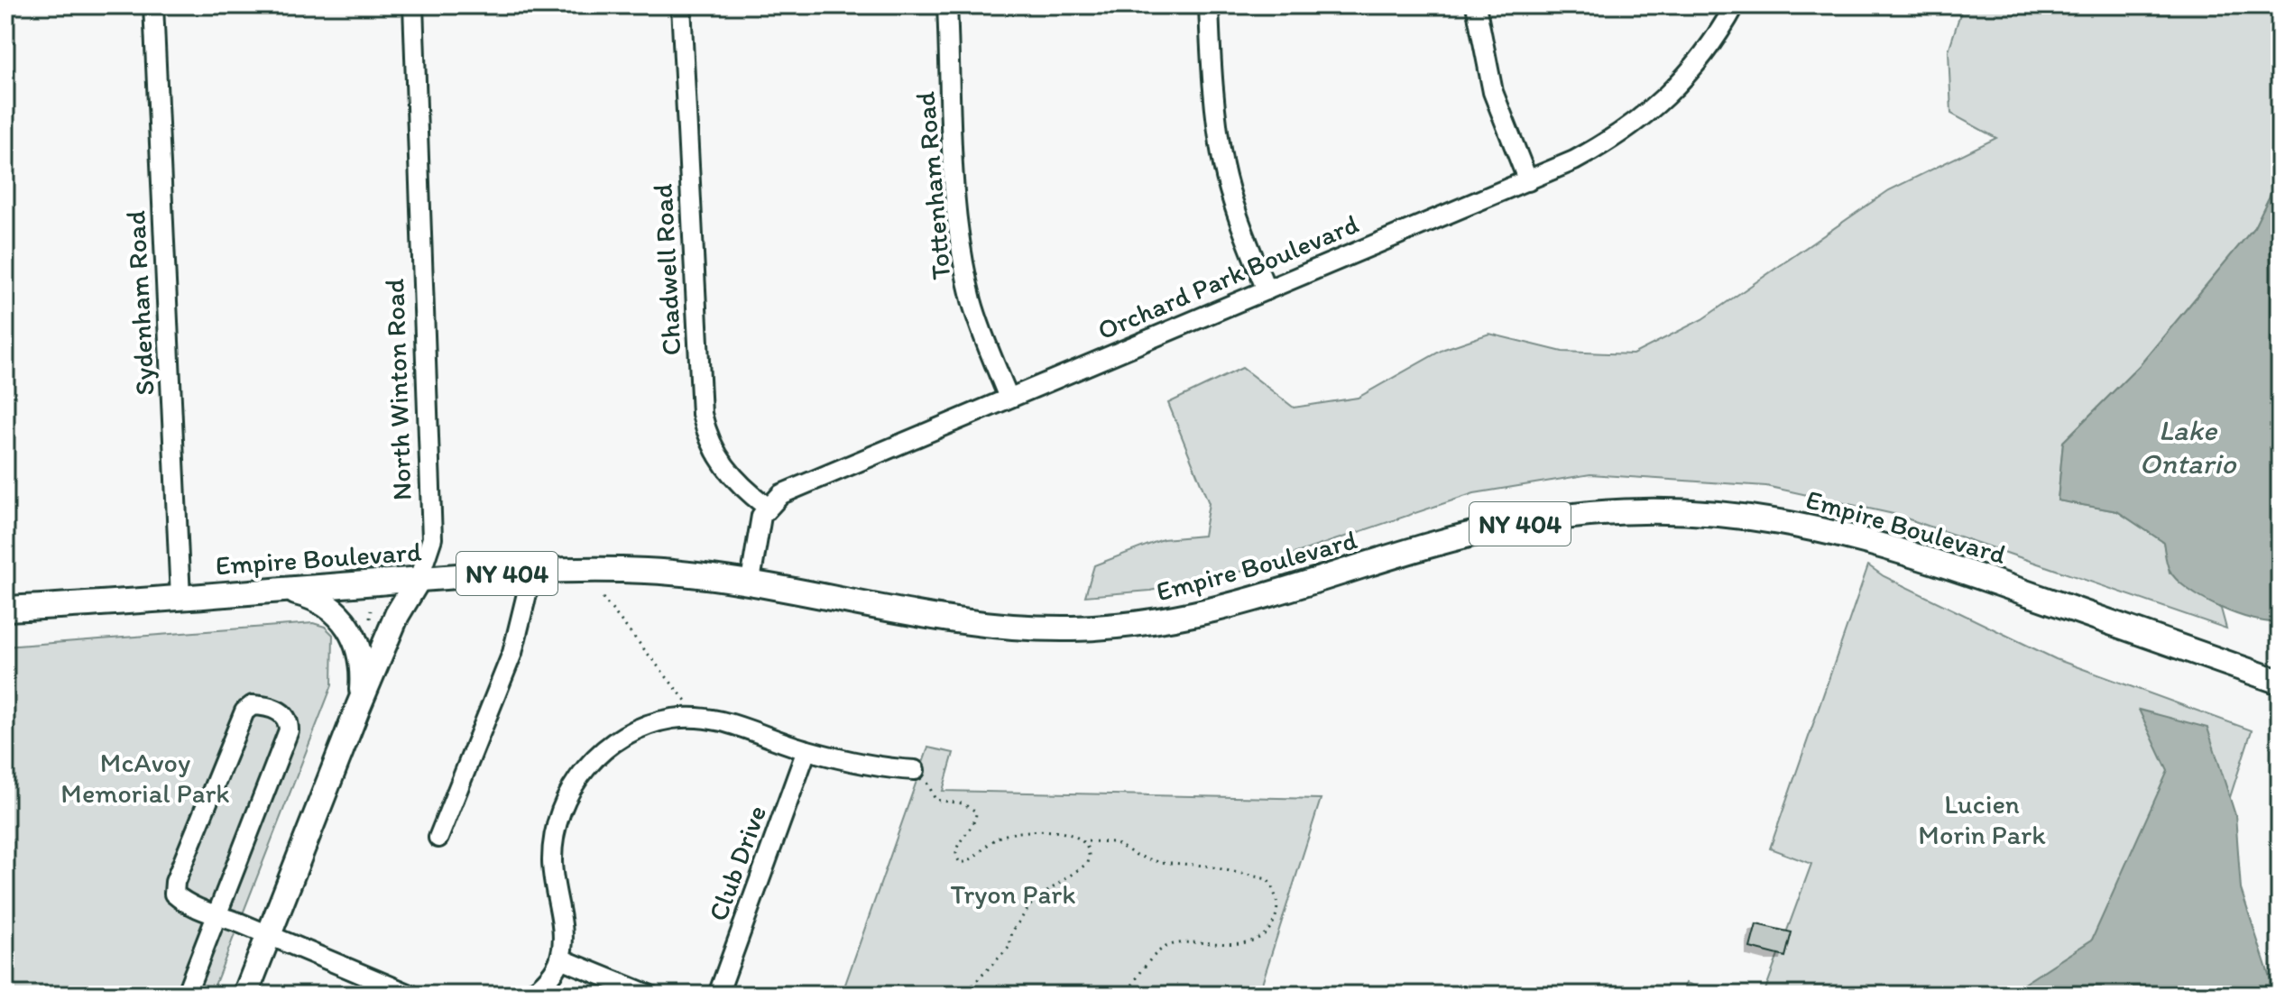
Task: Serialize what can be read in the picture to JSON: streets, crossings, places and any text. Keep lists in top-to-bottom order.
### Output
{
  "streets": {
    "main road": ["North Winton Road", "NY 404", "Empire Boulevard"],
    "street": [
      "Tottenham Road",
      "Chadwell Road",
      "Orchard Park Boulevard",
      "Sydenham Road",
      "Club Drive"
    ]
  },
  "crossings": [
    ["Tottenham Road", "Orchard Park Boulevard"],
    ["Chadwell Road", "Orchard Park Boulevard"],
    ["Sydenham Road", "Empire Boulevard"],
    ["North Winton Road", "Empire Boulevard"]
  ],
  "water": ["Lake Ontario"],
  "parks": ["McAvoy Memorial Park", "Lucien Morin Park", "Tryon Park"]
}
